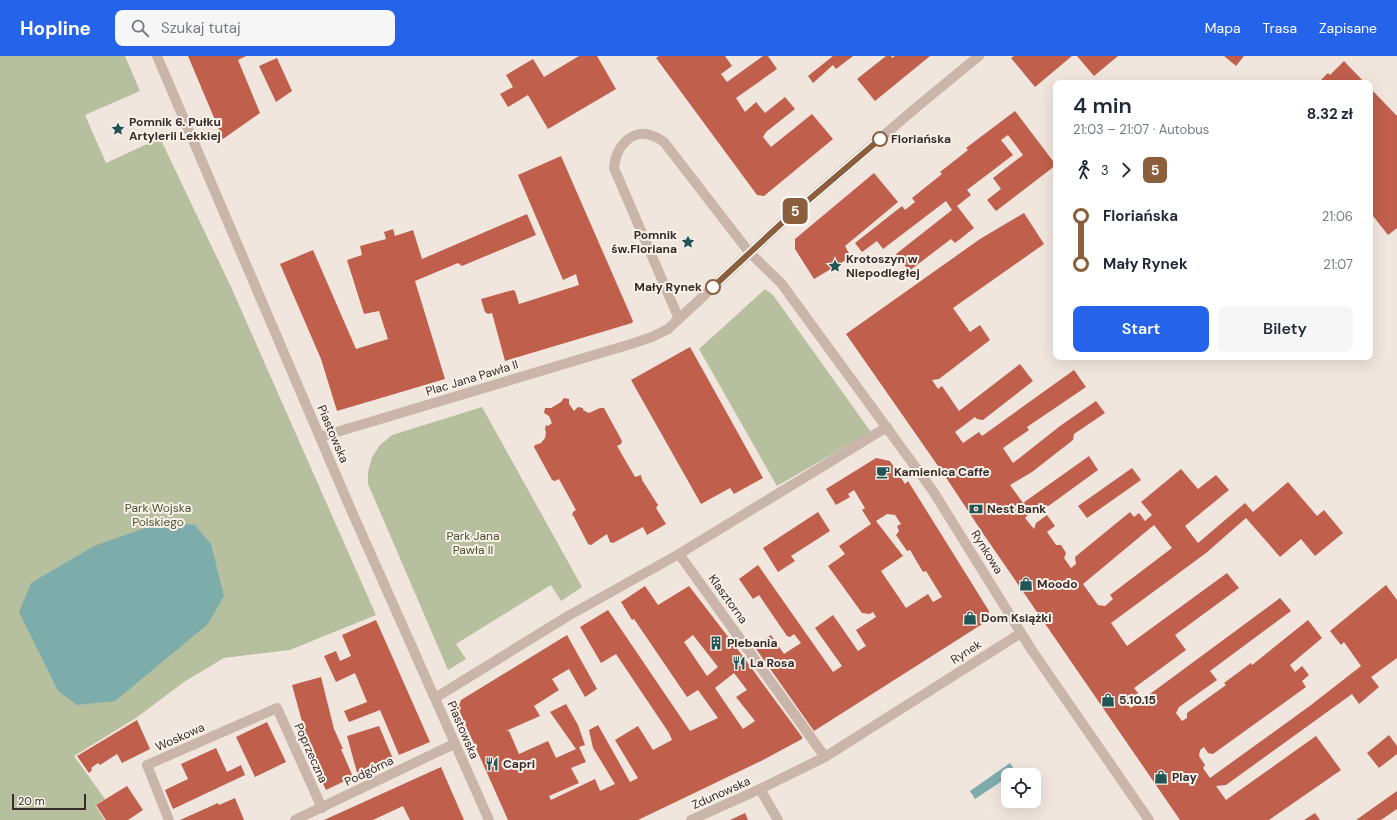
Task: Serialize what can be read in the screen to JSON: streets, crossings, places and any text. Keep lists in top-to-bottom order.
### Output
{
  "streets": {
    "street": [
      "Plac Jana Pawła II",
      "Piastowska",
      "Rynkowa",
      "Klasztorna",
      "Rynek",
      "Woskowa",
      "Poprzeczna",
      "Podgórna",
      "Zdunowska"
    ]
  },
  "crossings": [
    ["Plac Jana Pawła II", "Piastowska"],
    ["Piastowska", "Podgórna"],
    ["Rynkowa", "Rynek"],
    ["Klasztorna", "Rynek"],
    ["Rynek", "Zdunowska"],
    ["Woskowa", "Poprzeczna"],
    ["Poprzeczna", "Podgórna"]
  ],
  "parks": ["Park Wojska Polskiego", "Park Jana Pawła II"],
  "places": {
    "place": ["Pomnik 6. Pułku Artylerii Lekkiej", "Pomnik św.Floriana", "Krotoszyn w Niepodległej"],
    "other": ["Floriańska", "Mały Rynek"],
    "cafe": ["Kamienica Caffe"],
    "bank": ["Nest Bank"],
    "shop": [
      "Moodo",
      "Dom Książki",
      "5.10.15",
      "Play"
    ],
    "building": ["Plebania"],
    "restaurant": ["La Rosa", "Capri"]
  },
  "lines": ["bus line 5"],
  "scale_bar": "20 m",
  "page": {
    "header": "Hopline",
    "search": "Szukaj tutaj",
    "nav": ["Mapa", "Trasa", "Zapisane"],
    "on_map": "5",
    "heading": ["4 min", "21:03 – 21:07 · Autobus", "8.32 zł"],
    "legs": ["3", "5"],
    "list": [
      {
        "name": "Floriańska",
        "value": "21:06"
      },
      {
        "name": "Mały Rynek",
        "value": "21:07"
      }
    ],
    "buttons": ["Start", "Bilety"],
    "scale": "20 m"
  }
}
